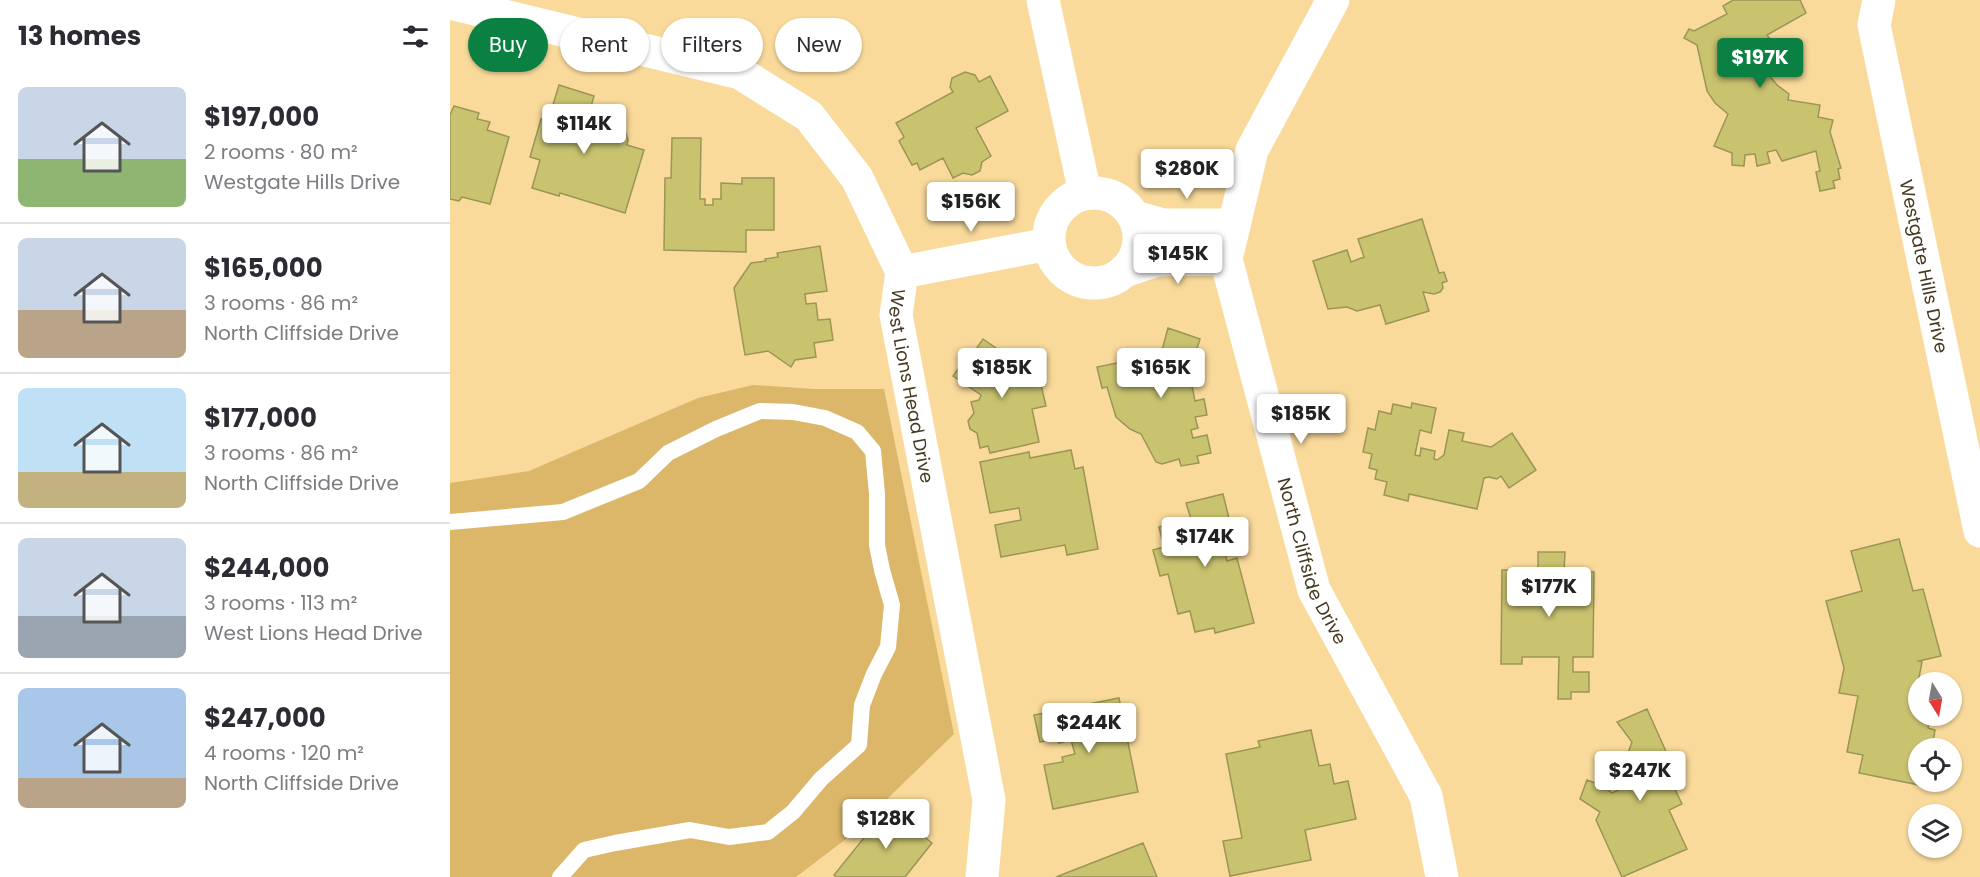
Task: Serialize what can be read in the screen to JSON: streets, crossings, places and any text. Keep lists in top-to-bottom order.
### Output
{
  "streets": {
    "street": ["Westgate Hills Drive", "West Lions Head Drive", "North Cliffside Drive"]
  },
  "north": "bottom",
  "page": {
    "heading": "13 homes",
    "chip": [
      "Buy",
      "Rent",
      "Filters",
      "New"
    ],
    "price": [
      "$197K",
      "$114K",
      "$280K",
      "$156K",
      "$145K",
      "$185K",
      "$165K",
      "$185K",
      "$174K",
      "$177K",
      "$244K",
      "$247K",
      "$128K"
    ],
    "list": [
      {
        "name": "$197,000",
        "note": "2 rooms · 80 m² · Westgate Hills Drive"
      },
      {
        "name": "$165,000",
        "note": "3 rooms · 86 m² · North Cliffside Drive"
      },
      {
        "name": "$177,000",
        "note": "3 rooms · 86 m² · North Cliffside Drive"
      },
      {
        "name": "$244,000",
        "note": "3 rooms · 113 m² · West Lions Head Drive"
      },
      {
        "name": "$247,000",
        "note": "4 rooms · 120 m² · North Cliffside Drive"
      }
    ]
  }
}
